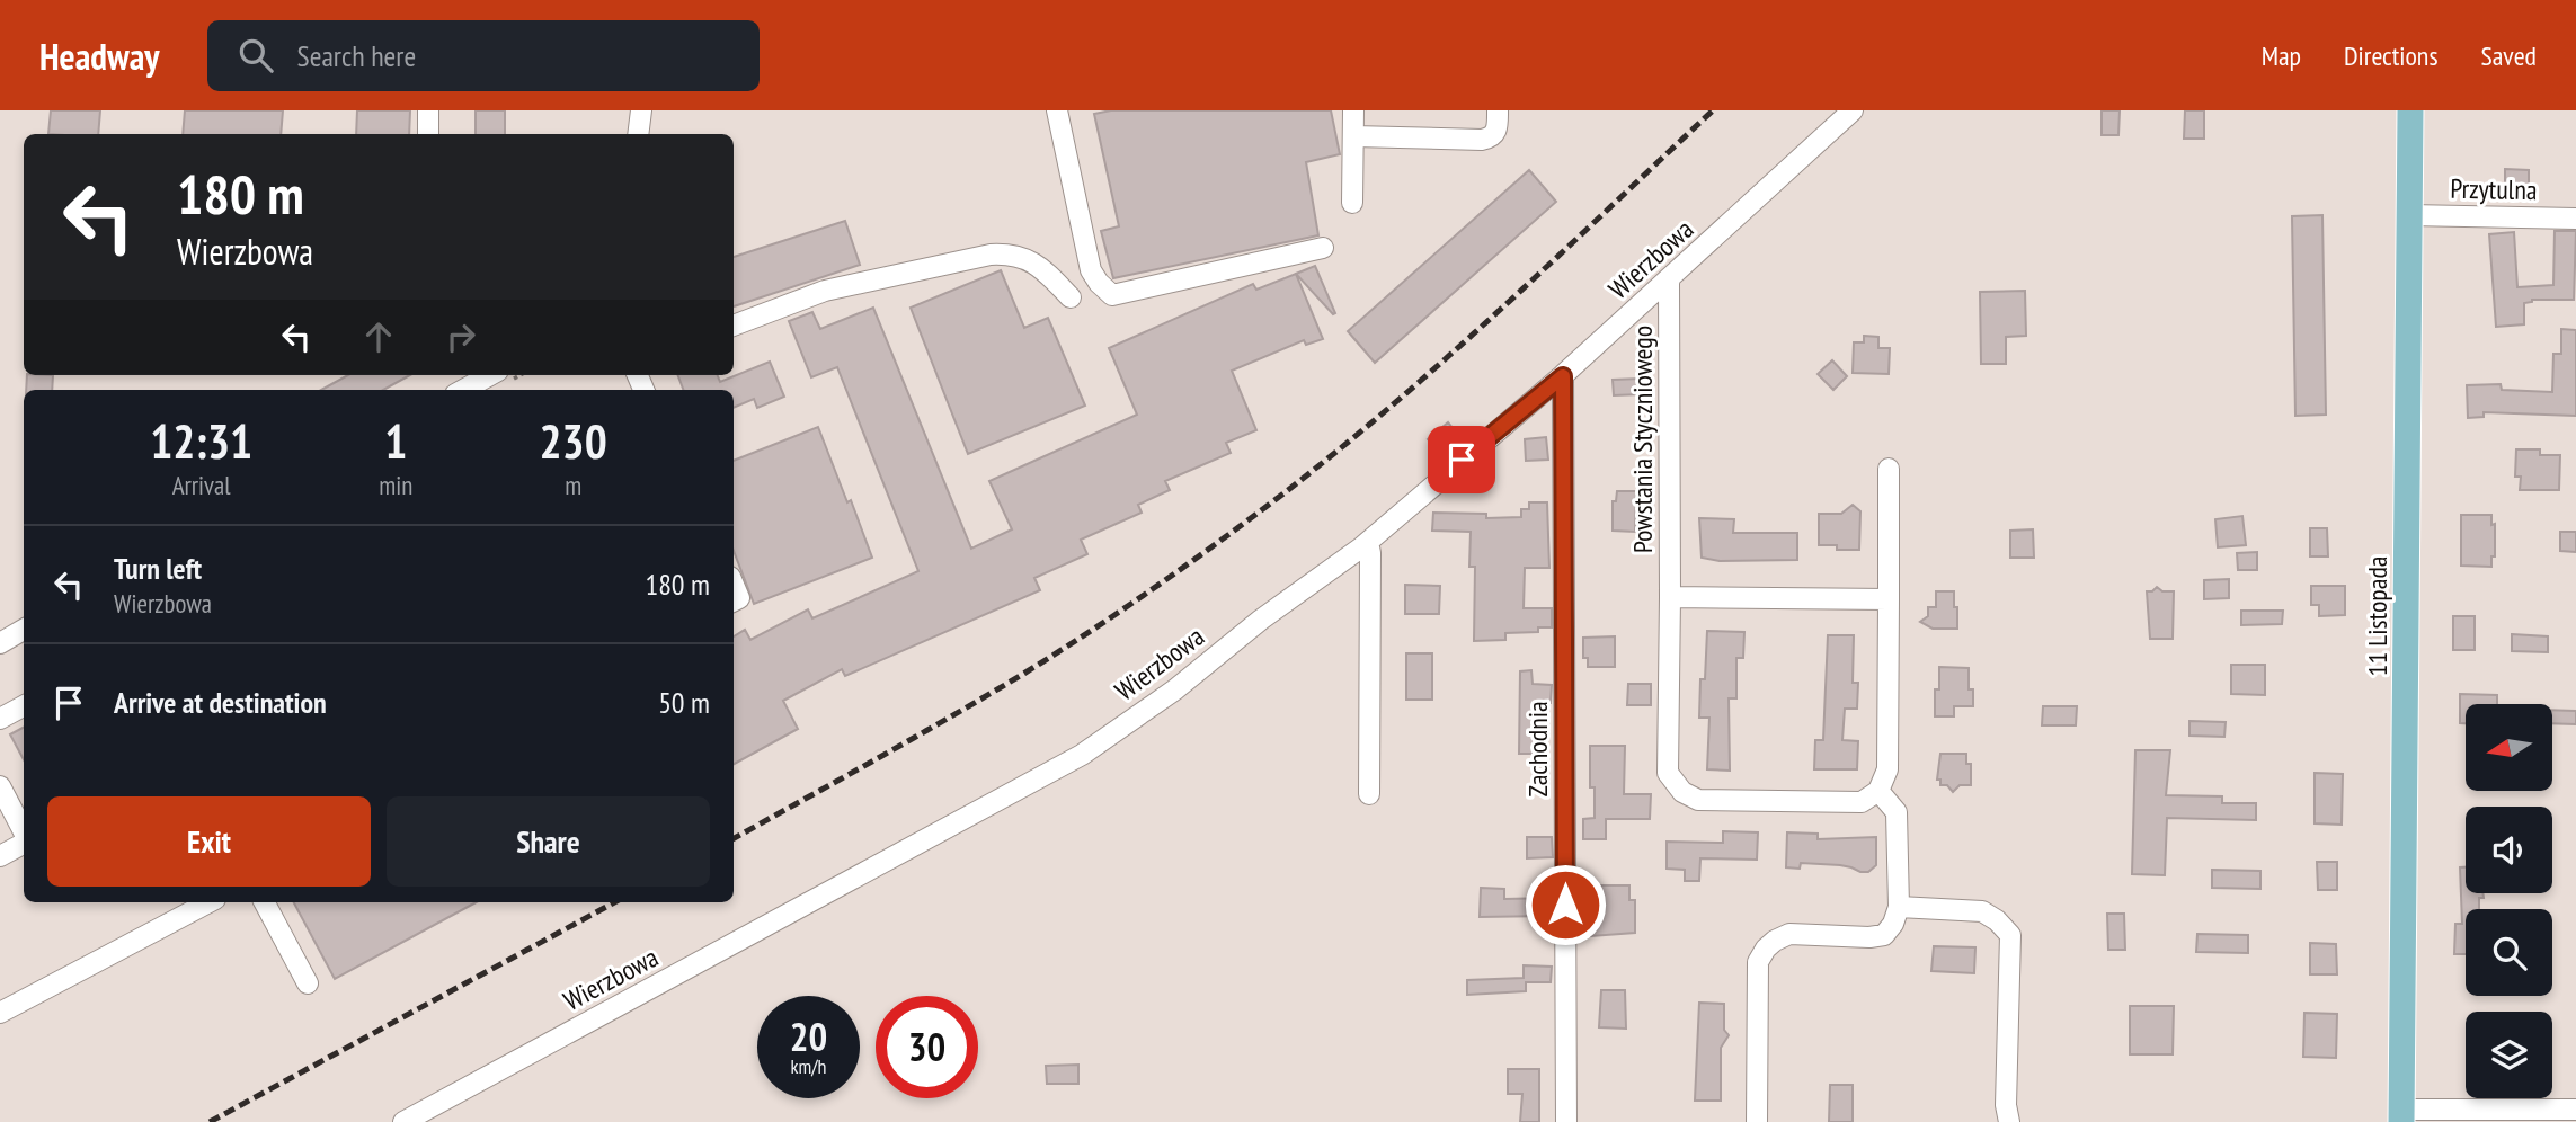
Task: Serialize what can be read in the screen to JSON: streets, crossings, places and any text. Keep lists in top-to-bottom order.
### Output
{
  "streets": {
    "main road": ["11 Listopada"],
    "street": [
      "Przytulna",
      "Wierzbowa",
      "Powstania Styczniowego",
      "Zachodnia"
    ]
  },
  "crossings": [
    ["Przytulna", "11 Listopada"],
    ["Wierzbowa", "Powstania Styczniowego"],
    ["Wierzbowa", "Zachodnia"]
  ],
  "north": "left",
  "page": {
    "header": "Headway",
    "search": "Search here",
    "nav": ["Map", "Directions", "Saved"],
    "turn": ["180 m", "Wierzbowa"],
    "eta": [
      "12:31",
      "Arrival",
      "1",
      "min",
      "230",
      "m"
    ],
    "list": [
      {
        "name": "Turn left",
        "note": "Wierzbowa",
        "value": "180 m"
      },
      {
        "name": "Arrive at destination",
        "value": "50 m"
      }
    ],
    "buttons": ["Exit", "Share"],
    "speed": "20 km/h",
    "limit": "30"
  }
}
